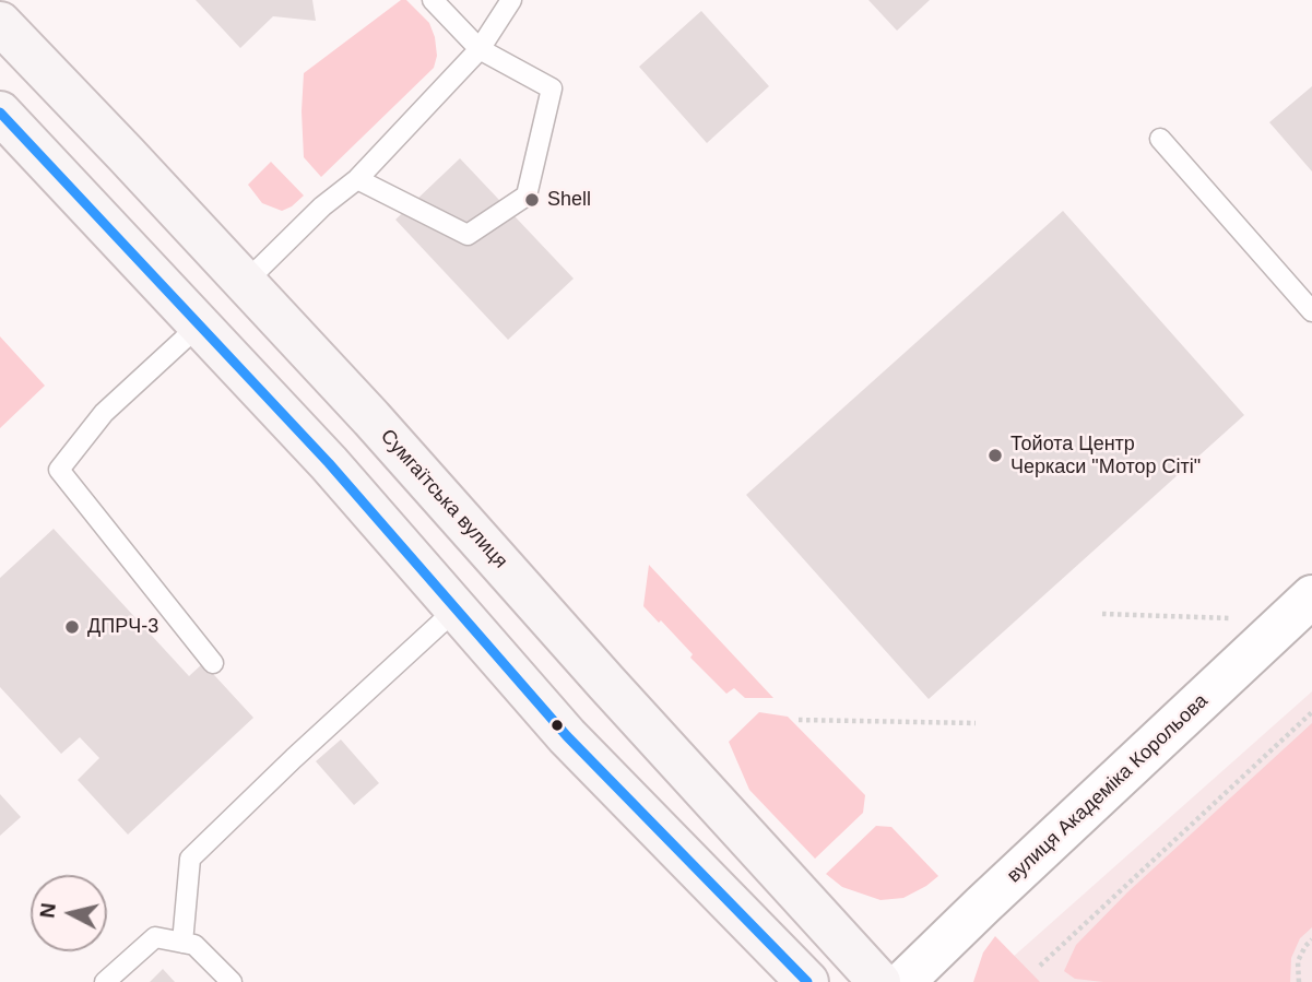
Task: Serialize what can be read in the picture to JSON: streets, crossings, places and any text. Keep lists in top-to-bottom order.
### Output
{
  "streets": {
    "main road": ["Сумгаїтська вулиця"],
    "street": ["вулиця Академіка Корольова"]
  },
  "places": ["Shell", "Тойота Центр Черкаси \"Мотор Сіті\"", "ДПРЧ-3"],
  "north": "left"
}
